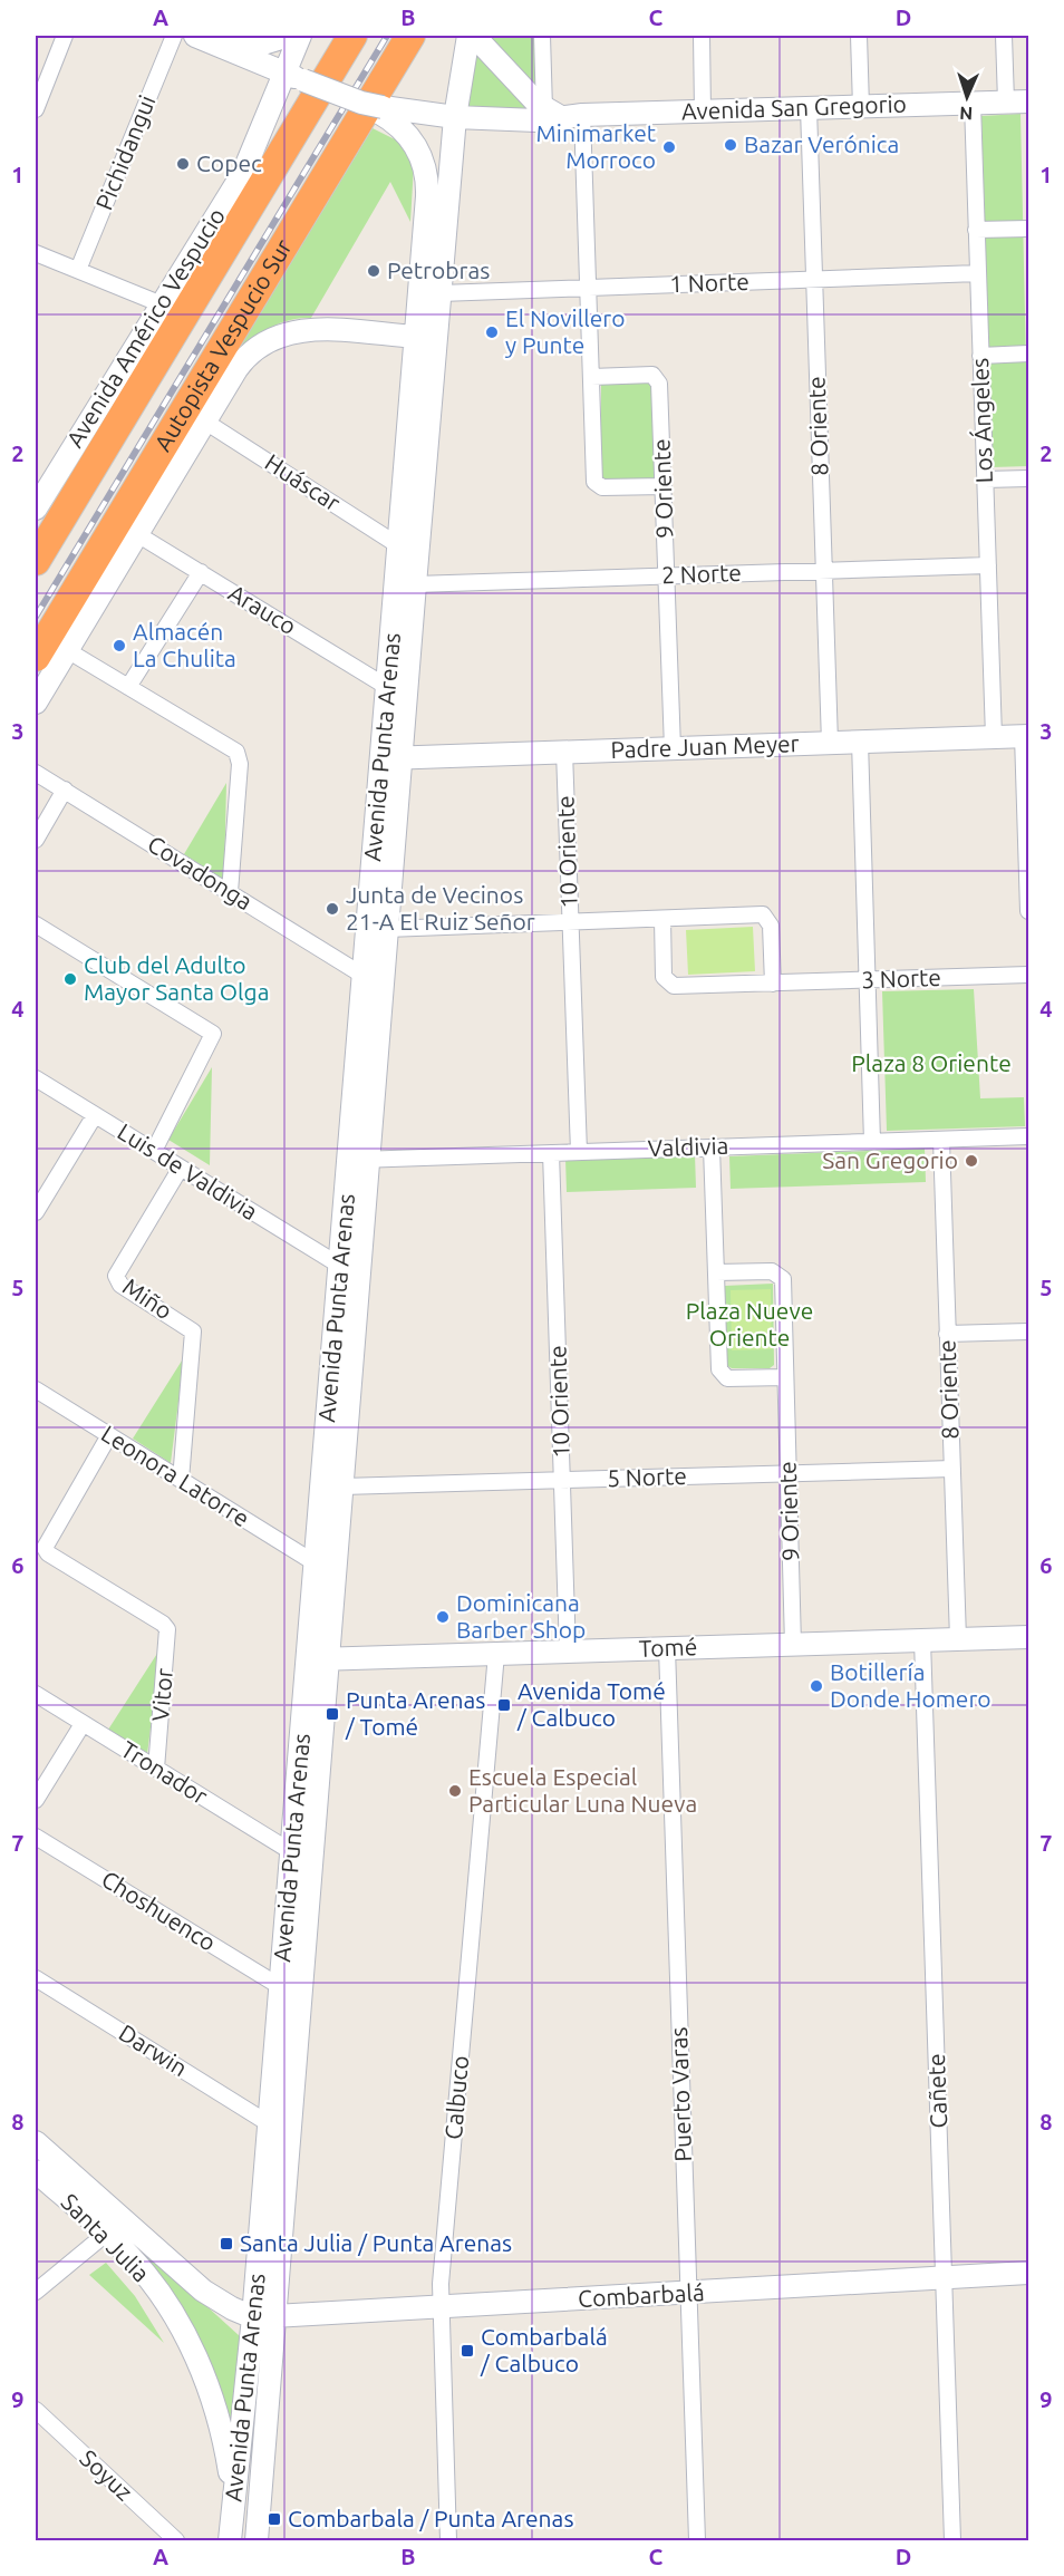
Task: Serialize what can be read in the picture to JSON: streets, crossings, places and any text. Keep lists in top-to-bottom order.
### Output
{
  "streets": {
    "highway": ["Autopista Vespucio Sur"],
    "main road": [
      "Avenida San Gregorio",
      "Avenida Américo Vespucio",
      "Avenida Punta Arenas",
      "Padre Juan Meyer",
      "Tomé",
      "Santa Julia",
      "Combarbalá"
    ],
    "street": [
      "Pichidangui",
      "1 Norte",
      "Los Ángeles",
      "8 Oriente",
      "Huáscar",
      "9 Oriente",
      "2 Norte",
      "Arauco",
      "10 Oriente",
      "Covadonga",
      "3 Norte",
      "Valdivia",
      "Luis de Valdivia",
      "Miño",
      "Leonora Latorre",
      "5 Norte",
      "Vitor",
      "Tronador",
      "Choshuenco",
      "Darwin",
      "Cañete",
      "Puerto Varas",
      "Calbuco",
      "Soyuz"
    ]
  },
  "crossings": [
    ["Avenida San Gregorio", "Los Ángeles"],
    ["Avenida San Gregorio", "8 Oriente"],
    ["Avenida San Gregorio", "Avenida Punta Arenas"],
    ["1 Norte", "Los Ángeles"],
    ["1 Norte", "8 Oriente"],
    ["1 Norte", "Avenida Punta Arenas"],
    ["Los Ángeles", "2 Norte"],
    ["Los Ángeles", "Padre Juan Meyer"],
    ["8 Oriente", "2 Norte"],
    ["8 Oriente", "Padre Juan Meyer"],
    ["8 Oriente", "Valdivia"],
    ["8 Oriente", "5 Norte"],
    ["8 Oriente", "Tomé"],
    ["Huáscar", "Avenida Punta Arenas"],
    ["9 Oriente", "2 Norte"],
    ["9 Oriente", "Padre Juan Meyer"],
    ["9 Oriente", "5 Norte"],
    ["9 Oriente", "Tomé"],
    ["2 Norte", "Avenida Punta Arenas"],
    ["Arauco", "Avenida Punta Arenas"],
    ["Avenida Punta Arenas", "Padre Juan Meyer"],
    ["Avenida Punta Arenas", "Covadonga"],
    ["Avenida Punta Arenas", "Valdivia"],
    ["Avenida Punta Arenas", "Luis de Valdivia"],
    ["Avenida Punta Arenas", "Leonora Latorre"],
    ["Avenida Punta Arenas", "5 Norte"],
    ["Avenida Punta Arenas", "Tomé"],
    ["Avenida Punta Arenas", "Tronador"],
    ["Avenida Punta Arenas", "Choshuenco"],
    ["Avenida Punta Arenas", "Darwin"],
    ["Avenida Punta Arenas", "Santa Julia"],
    ["Avenida Punta Arenas", "Combarbalá"],
    ["Padre Juan Meyer", "10 Oriente"],
    ["10 Oriente", "Valdivia"],
    ["10 Oriente", "5 Norte"],
    ["10 Oriente", "Tomé"],
    ["Luis de Valdivia", "Miño"],
    ["Miño", "Leonora Latorre"],
    ["Leonora Latorre", "Vitor"],
    ["Tomé", "Cañete"],
    ["Tomé", "Puerto Varas"],
    ["Tomé", "Calbuco"],
    ["Vitor", "Tronador"],
    ["Cañete", "Combarbalá"],
    ["Puerto Varas", "Combarbalá"],
    ["Calbuco", "Combarbalá"],
    ["Santa Julia", "Combarbalá"]
  ],
  "parks": ["Plaza 8 Oriente", "Plaza Nueve Oriente"],
  "places": {
    "other": [
      "Bazar Verónica",
      "Minimarket Morroco",
      "Copec",
      "Petrobras",
      "El Novillero y Punte",
      "Almacén La Chulita",
      "Junta de Vecinos 21-A El Ruiz Señor",
      "Club del Adulto Mayor Santa Olga",
      "San Gregorio",
      "Dominicana Barber Shop",
      "Botillería Donde Homero",
      "Escuela Especial Particular Luna Nueva"
    ],
    "transit": [
      "Avenida Tomé / Calbuco",
      "Punta Arenas / Tomé",
      "Santa Julia / Punta Arenas",
      "Combarbalá / Calbuco",
      "Combarbala / Punta Arenas"
    ]
  },
  "north": "bottom",
  "grid": {
    "columns": [
      "A",
      "B",
      "C",
      "D"
    ],
    "rows": [
      "1",
      "2",
      "3",
      "4",
      "5",
      "6",
      "7",
      "8",
      "9"
    ]
  }
}
